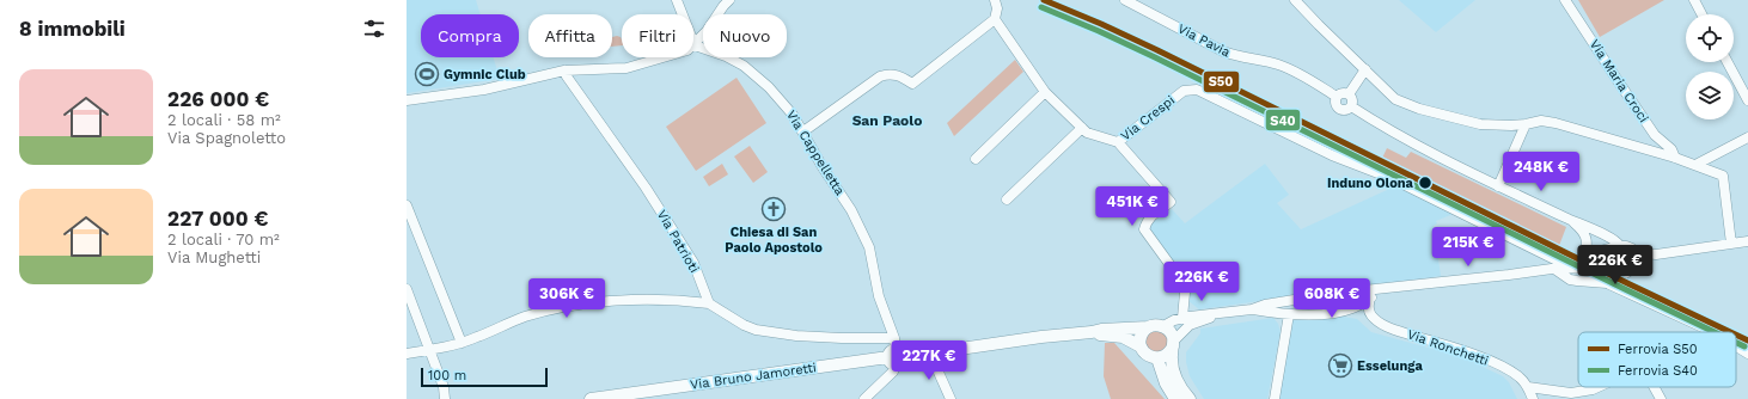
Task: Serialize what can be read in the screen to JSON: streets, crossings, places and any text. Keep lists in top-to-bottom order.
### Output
{
  "streets": {
    "main road": ["Via Bruno Jamoretti"],
    "street": [
      "Via Pavia",
      "Via Maria Croci",
      "Via Crespi",
      "Via Cappelletta",
      "Via Patrioti",
      "Via Ronchetti"
    ]
  },
  "crossings": [
    ["Via Cappelletta", "Via Bruno Jamoretti"]
  ],
  "districts": ["San Paolo"],
  "places": {
    "sports": ["Gymnic Club"],
    "other": ["Induno Olona"],
    "church": ["Chiesa di San Paolo Apostolo"],
    "supermarket": ["Esselunga"]
  },
  "lines": ["rail line S50", "rail line S40"],
  "legend": ["Ferrovia S50", "Ferrovia S40"],
  "scale_bar": "100 m",
  "page": {
    "heading": "8 immobili",
    "chip": [
      "Compra",
      "Affitta",
      "Filtri",
      "Nuovo"
    ],
    "list": [
      {
        "name": "226 000 €",
        "note": "2 locali · 58 m² · Via Spagnoletto"
      },
      {
        "name": "227 000 €",
        "note": "2 locali · 70 m² · Via Mughetti"
      }
    ],
    "price": [
      "248K €",
      "451K €",
      "215K €",
      "226K €",
      "226K €",
      "306K €",
      "608K €",
      "227K €"
    ],
    "scale": "100 m"
  }
}
